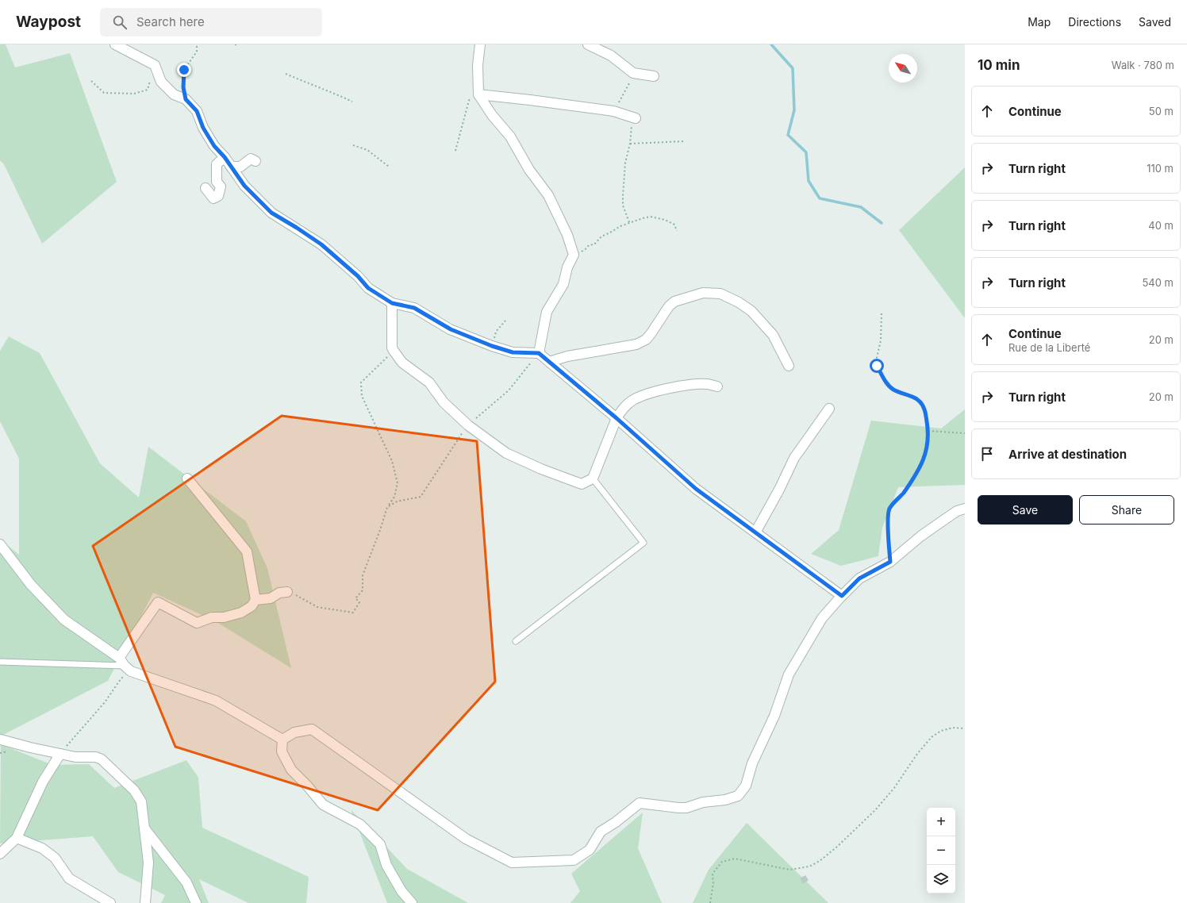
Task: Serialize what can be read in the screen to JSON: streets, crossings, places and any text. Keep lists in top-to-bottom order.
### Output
{
  "north": "top left",
  "page": {
    "header": "Waypost",
    "search": "Search here",
    "nav": ["Map", "Directions", "Saved"],
    "heading": ["10 min", "Walk · 780 m"],
    "list": [
      ["Continue", "50 m"],
      ["Turn right", "110 m"],
      ["Turn right", "40 m"],
      ["Turn right", "540 m"],
      ["Continue", "Rue de la Liberté", "20 m"],
      ["Turn right", "20 m"],
      "Arrive at destination"
    ],
    "buttons": ["Save", "Share"],
    "map_buttons": ["+", "−"]
  }
}
